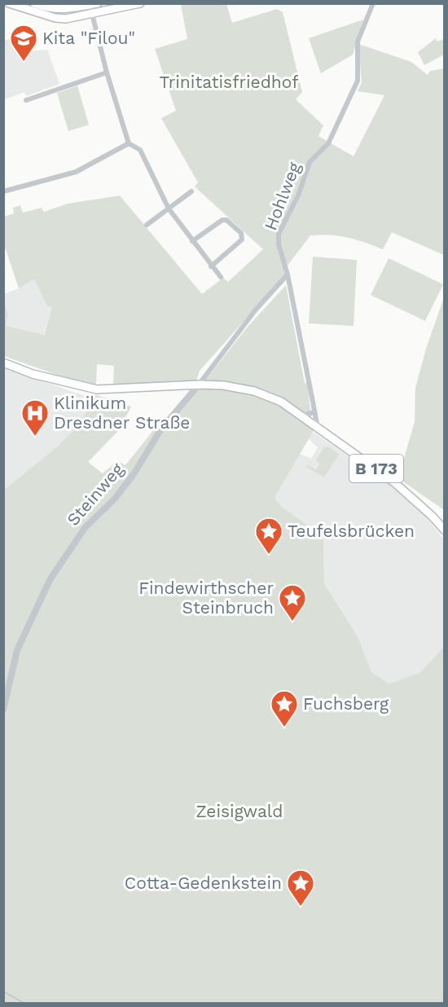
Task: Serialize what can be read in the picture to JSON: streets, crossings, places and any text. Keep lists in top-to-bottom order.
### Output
{
  "streets": {
    "main road": ["B 173"],
    "street": ["Hohlweg", "Steinweg"]
  },
  "crossings": [
    ["Hohlweg", "B 173"],
    ["Hohlweg", "Steinweg"],
    ["B 173", "Steinweg"]
  ],
  "parks": ["Trinitatisfriedhof", "Zeisigwald"],
  "places": {
    "school or university": ["Kita \"Filou\""],
    "hospital": ["Klinikum Dresdner Straße"],
    "place": [
      "Teufelsbrücken",
      "Findewirthscher Steinbruch",
      "Fuchsberg",
      "Cotta-Gedenkstein"
    ]
  }
}
